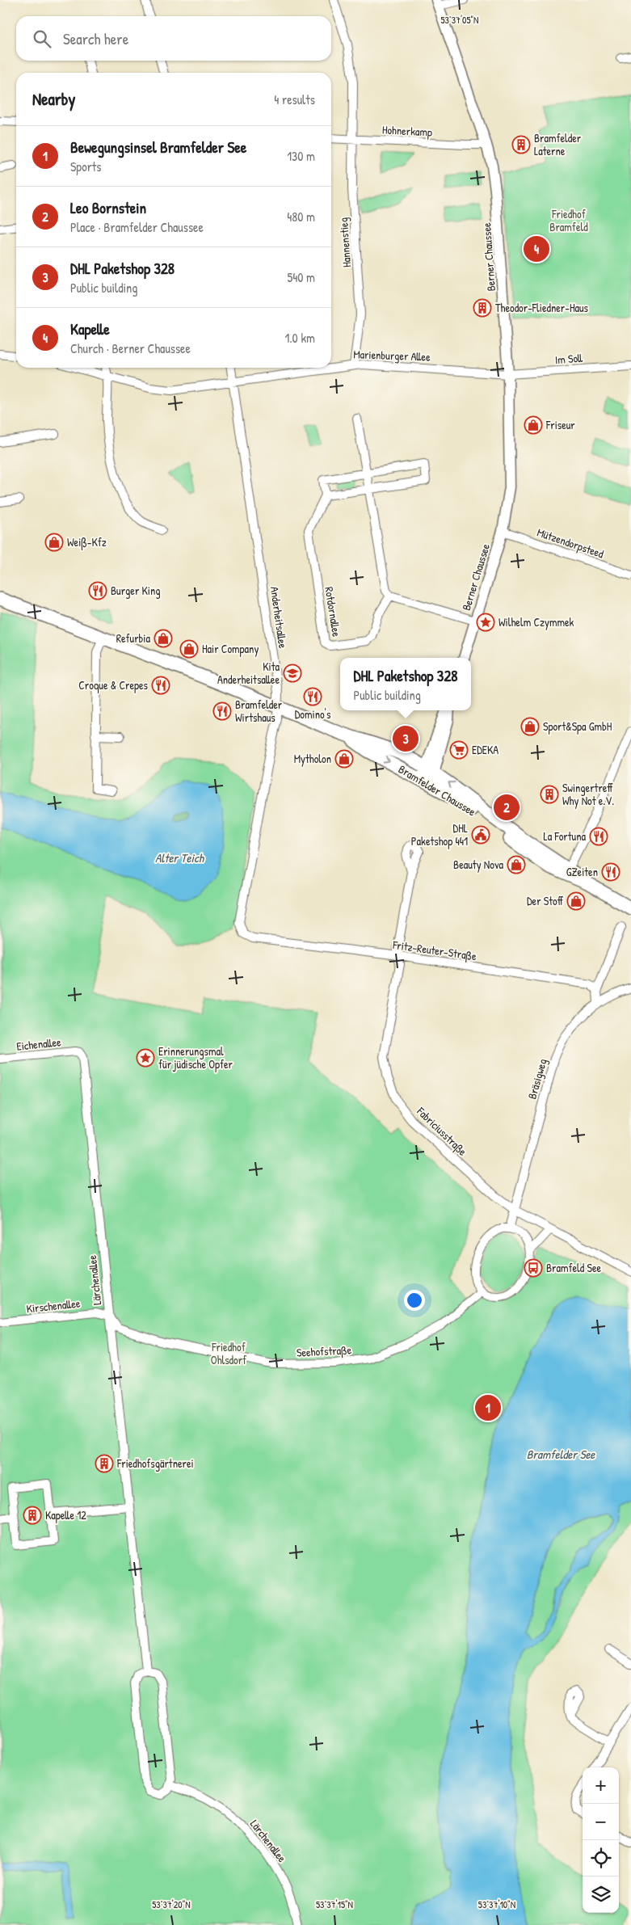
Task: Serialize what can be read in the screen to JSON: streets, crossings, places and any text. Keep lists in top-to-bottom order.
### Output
{
  "streets": {
    "main road": ["Bramfelder Chaussee"],
    "street": [
      "Hohnerkamp",
      "Hannenstieg",
      "Berner Chaussee",
      "Marienburger Allee",
      "Im Soll",
      "Mützendorpsteed",
      "Rotdornallee",
      "Anderheitsallee",
      "Fritz-Reuter-Straße",
      "Eichenallee",
      "Bräsigweg",
      "Fabriciusstraße",
      "Lärchenallee",
      "Kirschenallee",
      "Seehofstraße"
    ]
  },
  "crossings": [
    ["Hohnerkamp", "Hannenstieg"],
    ["Hohnerkamp", "Berner Chaussee"],
    ["Hannenstieg", "Marienburger Allee"],
    ["Berner Chaussee", "Marienburger Allee"],
    ["Berner Chaussee", "Im Soll"],
    ["Berner Chaussee", "Mützendorpsteed"],
    ["Marienburger Allee", "Im Soll"],
    ["Marienburger Allee", "Anderheitsallee"],
    ["Anderheitsallee", "Bramfelder Chaussee"],
    ["Anderheitsallee", "Fritz-Reuter-Straße"],
    ["Fritz-Reuter-Straße", "Fabriciusstraße"],
    ["Eichenallee", "Lärchenallee"],
    ["Bräsigweg", "Fabriciusstraße"],
    ["Bräsigweg", "Seehofstraße"],
    ["Lärchenallee", "Kirschenallee"],
    ["Lärchenallee", "Seehofstraße"],
    ["Kirschenallee", "Seehofstraße"]
  ],
  "water": ["Alter Teich", "Bramfelder See"],
  "parks": ["Friedhof Bramfeld", "Friedhof Ohlsdorf"],
  "places": {
    "building": [
      "Bramfelder Laterne",
      "Theodor-Fliedner-Haus",
      "Swingertreff Why Not e.V.",
      "Friedhofsgärtnerei",
      "Kapelle 12"
    ],
    "shop": [
      "Friseur",
      "Weiß-Kfz",
      "Refurbia",
      "Hair Company",
      "Sport&Spa GmbH",
      "Mytholon",
      "Beauty Nova",
      "Der Stoff"
    ],
    "restaurant": [
      "Burger King",
      "Croque & Crepes",
      "Domino's",
      "Bramfelder Wirtshaus",
      "La Fortuna",
      "GZeiten"
    ],
    "place": ["Wilhelm Czymmek", "Erinnerungsmal für jüdische Opfer"],
    "school or university": ["Kita Anderheitsallee"],
    "supermarket": ["EDEKA"],
    "public building": ["DHL Paketshop 441"],
    "bus stop": ["Bramfeld See"]
  },
  "page": {
    "search": "Search here",
    "heading": ["Nearby", "4 results"],
    "list": [
      {
        "mark": "1",
        "name": "Bewegungsinsel Bramfelder See",
        "note": "Sports",
        "value": "130 m"
      },
      {
        "mark": "2",
        "name": "Leo Bornstein",
        "note": "Place · Bramfelder Chaussee",
        "value": "480 m"
      },
      {
        "mark": "3",
        "name": "DHL Paketshop 328",
        "note": "Public building",
        "value": "540 m"
      },
      {
        "mark": "4",
        "name": "Kapelle",
        "note": "Church · Berner Chaussee",
        "value": "1.0 km"
      }
    ],
    "pins": [
      "4",
      "3",
      "2",
      "1"
    ],
    "popup": ["DHL Paketshop 328", "Public building"],
    "map_buttons": ["+", "−"]
  },
  "coordinates": [
    "53°37'05\"N",
    "53°37'20\"N",
    "53°37'15\"N",
    "53°37'10\"N"
  ]
}
